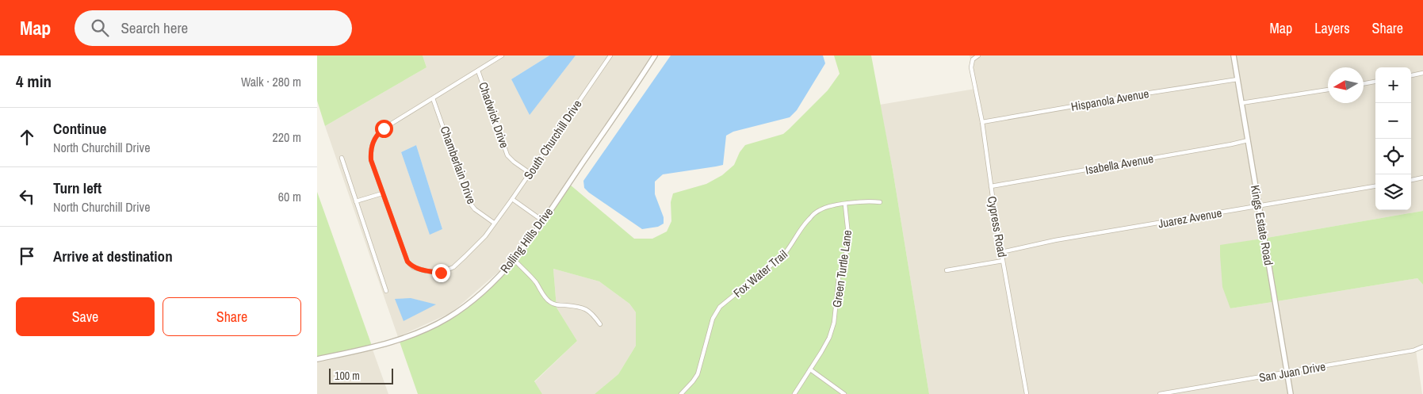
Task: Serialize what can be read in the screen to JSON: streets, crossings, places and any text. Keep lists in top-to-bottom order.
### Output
{
  "streets": {
    "street": [
      "Hispanola Avenue",
      "Chadwick Drive",
      "South Churchill Drive",
      "Isabella Avenue",
      "Chamberlain Drive",
      "Juarez Avenue",
      "Kings Estate Road",
      "Cypress Road",
      "Rolling Hills Drive",
      "Green Turtle Lane",
      "Fox Water Trail",
      "San Juan Drive"
    ]
  },
  "crossings": [
    ["Hispanola Avenue", "Kings Estate Road"],
    ["Hispanola Avenue", "Cypress Road"],
    ["Chadwick Drive", "South Churchill Drive"],
    ["South Churchill Drive", "Chamberlain Drive"],
    ["Isabella Avenue", "Kings Estate Road"],
    ["Isabella Avenue", "Cypress Road"],
    ["Juarez Avenue", "Kings Estate Road"],
    ["Juarez Avenue", "Cypress Road"],
    ["Kings Estate Road", "San Juan Drive"],
    ["Green Turtle Lane", "Fox Water Trail"]
  ],
  "scale_bar": "100 m",
  "north": "left",
  "page": {
    "header": "Map",
    "search": "Search here",
    "nav": ["Map", "Layers", "Share"],
    "heading": ["4 min", "Walk · 280 m"],
    "map_buttons": ["+", "−"],
    "list": [
      ["Continue", "North Churchill Drive", "220 m"],
      ["Turn left", "North Churchill Drive", "60 m"],
      "Arrive at destination"
    ],
    "buttons": ["Save", "Share"],
    "scale": "100 m"
  }
}
